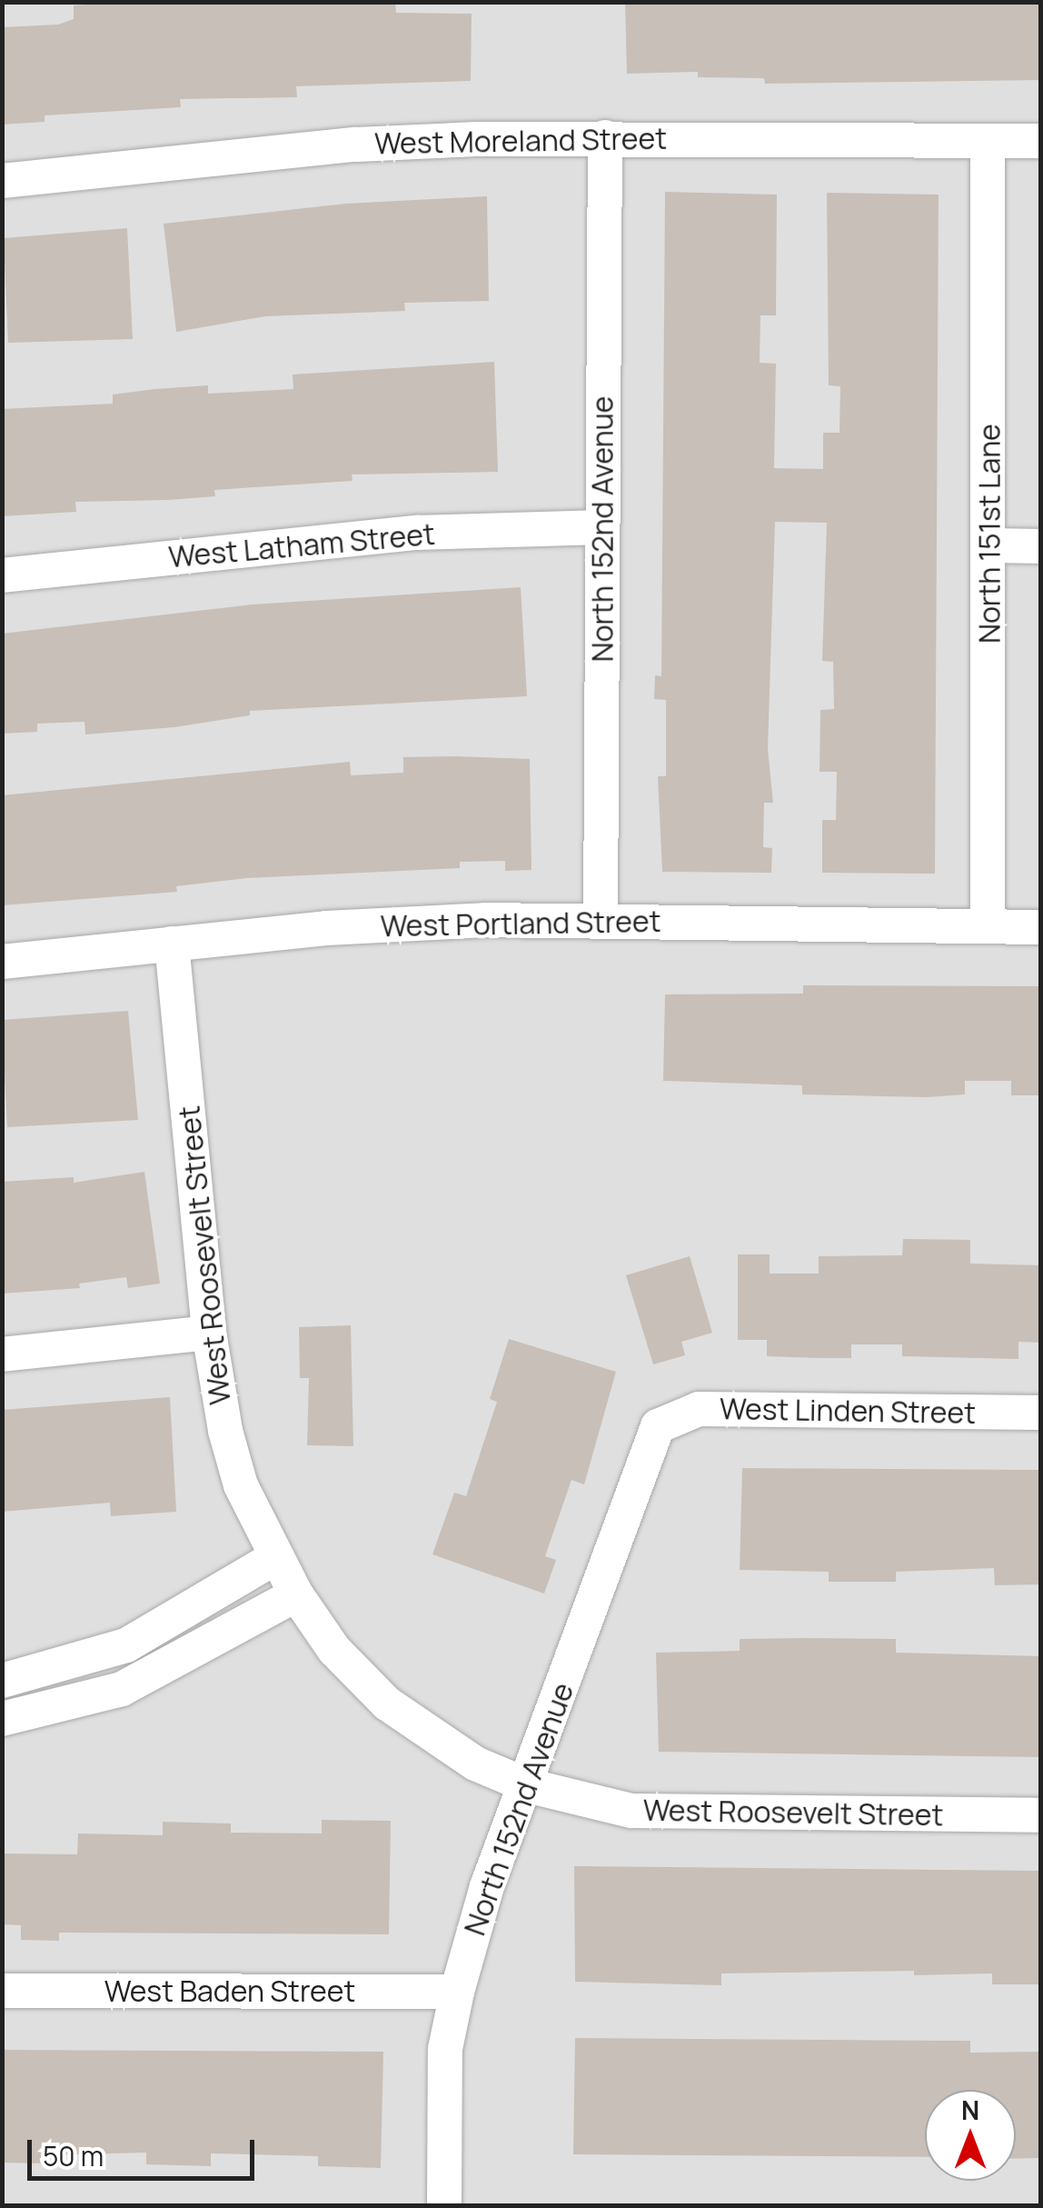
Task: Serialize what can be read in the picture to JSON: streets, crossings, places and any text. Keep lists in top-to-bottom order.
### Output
{
  "streets": {
    "street": [
      "West Moreland Street",
      "North 152nd Avenue",
      "North 151st Lane",
      "West Latham Street",
      "West Portland Street",
      "West Roosevelt Street",
      "West Linden Street",
      "West Baden Street"
    ]
  },
  "crossings": [
    ["West Moreland Street", "North 152nd Avenue"],
    ["West Moreland Street", "North 151st Lane"],
    ["North 152nd Avenue", "West Latham Street"],
    ["North 152nd Avenue", "West Portland Street"],
    ["North 152nd Avenue", "West Roosevelt Street"],
    ["North 152nd Avenue", "West Linden Street"],
    ["North 152nd Avenue", "West Baden Street"],
    ["North 151st Lane", "West Portland Street"],
    ["West Portland Street", "West Roosevelt Street"]
  ],
  "scale_bar": "50 m",
  "north": "top"
}
